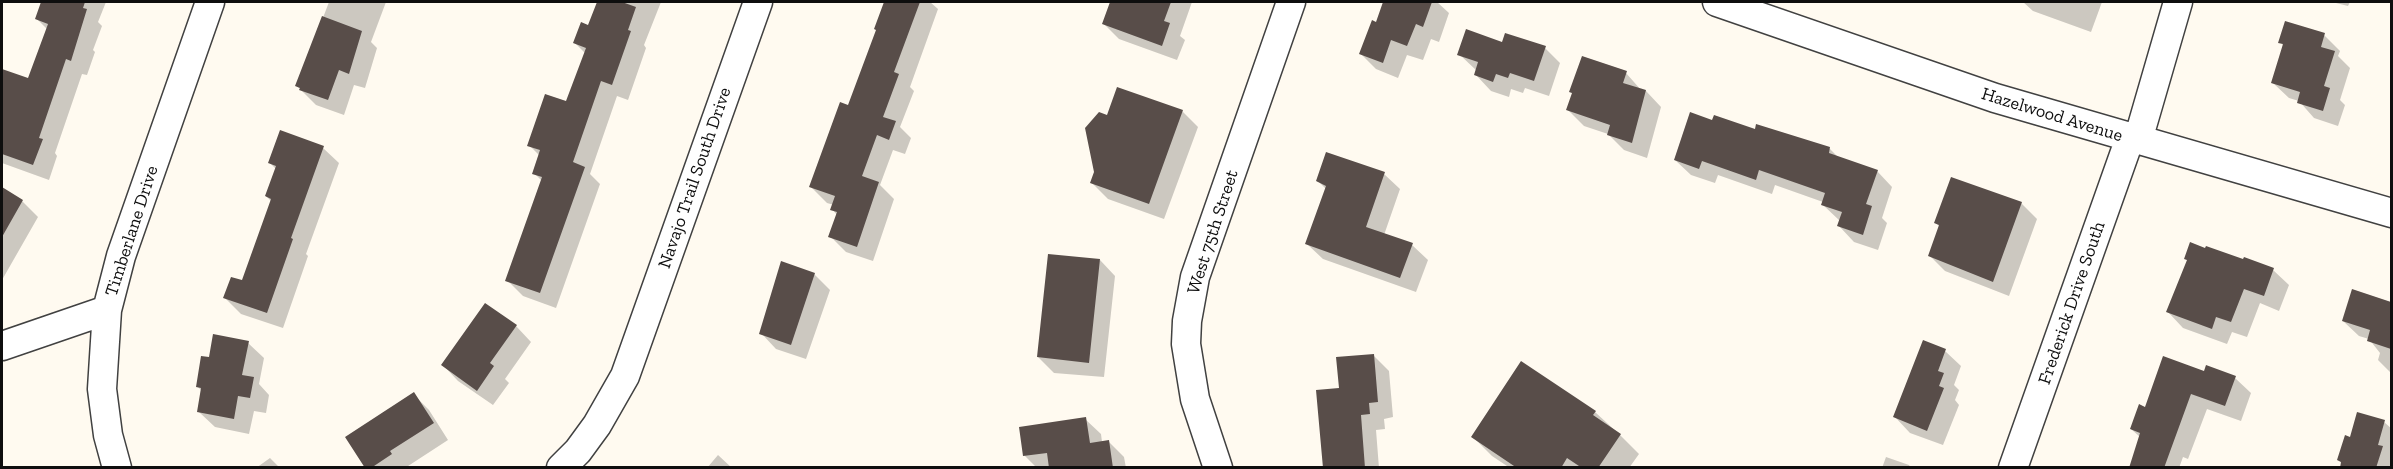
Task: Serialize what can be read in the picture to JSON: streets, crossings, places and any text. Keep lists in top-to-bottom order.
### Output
{
  "streets": {
    "street": [
      "Hazelwood Avenue",
      "Navajo Trail South Drive",
      "Timberlane Drive",
      "West 75th Street",
      "Frederick Drive South"
    ]
  },
  "crossings": [
    ["Hazelwood Avenue", "Frederick Drive South"]
  ]
}
